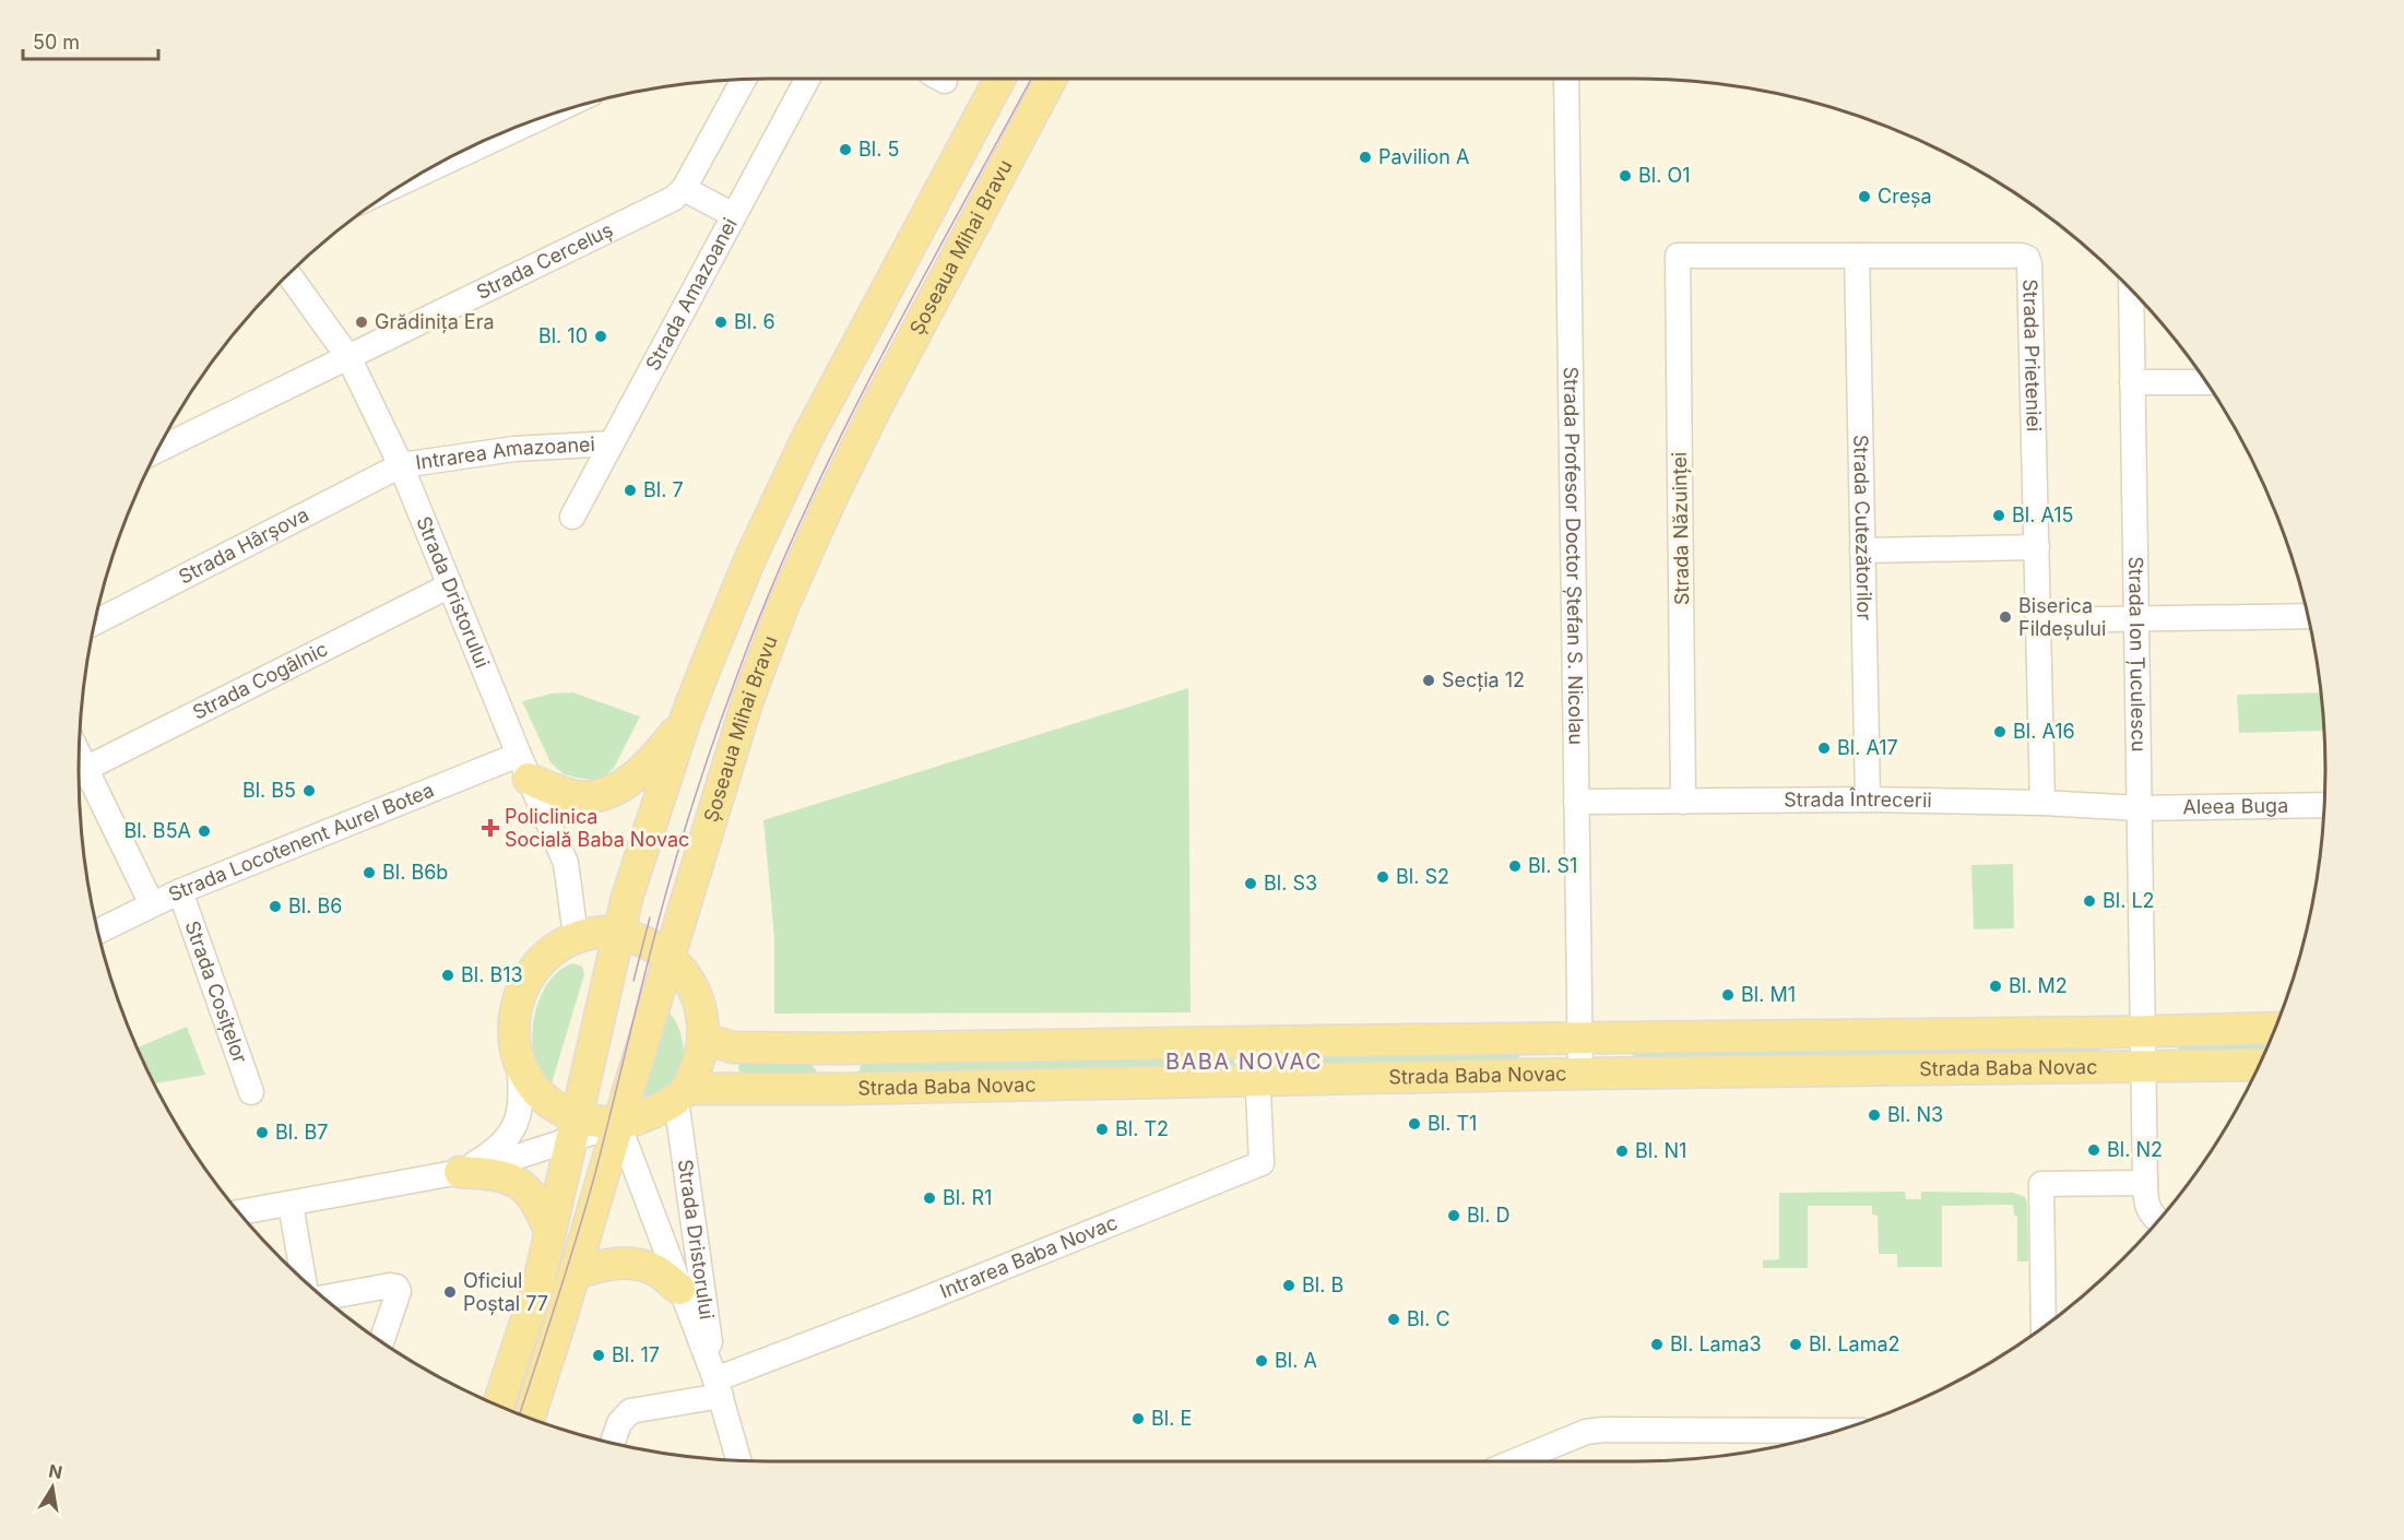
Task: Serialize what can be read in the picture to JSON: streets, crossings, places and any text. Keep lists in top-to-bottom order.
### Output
{
  "streets": {
    "main road": ["Șoseaua Mihai Bravu", "Strada Baba Novac"],
    "street": [
      "Strada Cerceluș",
      "Strada Amazoanei",
      "Strada Prieteniei",
      "Intrarea Amazoanei",
      "Strada Cutezătorilor",
      "Strada Năzuinței",
      "Strada Hârșova",
      "Strada Profesor Doctor Ștefan S. Nicolau",
      "Strada Dristorului",
      "Strada Ion Țuculescu",
      "Strada Cogâlnic",
      "Strada Întrecerii",
      "Aleea Buga",
      "Strada Locotenent Aurel Botea",
      "Strada Cosițelor",
      "Intrarea Baba Novac"
    ]
  },
  "crossings": [
    ["Șoseaua Mihai Bravu", "Strada Dristorului"],
    ["Strada Cerceluș", "Strada Dristorului"],
    ["Strada Amazoanei", "Intrarea Amazoanei"],
    ["Strada Prieteniei", "Strada Cutezătorilor"],
    ["Strada Prieteniei", "Strada Năzuinței"],
    ["Strada Prieteniei", "Strada Întrecerii"],
    ["Intrarea Amazoanei", "Strada Hârșova"],
    ["Intrarea Amazoanei", "Strada Dristorului"],
    ["Strada Cutezătorilor", "Strada Întrecerii"],
    ["Strada Năzuinței", "Strada Întrecerii"],
    ["Strada Hârșova", "Strada Dristorului"],
    ["Strada Profesor Doctor Ștefan S. Nicolau", "Strada Întrecerii"],
    ["Strada Profesor Doctor Ștefan S. Nicolau", "Strada Baba Novac"],
    ["Strada Dristorului", "Strada Cogâlnic"],
    ["Strada Dristorului", "Strada Locotenent Aurel Botea"],
    ["Strada Dristorului", "Strada Baba Novac"],
    ["Strada Dristorului", "Intrarea Baba Novac"],
    ["Strada Ion Țuculescu", "Strada Întrecerii"],
    ["Strada Ion Țuculescu", "Aleea Buga"],
    ["Strada Ion Țuculescu", "Strada Baba Novac"],
    ["Strada Întrecerii", "Aleea Buga"],
    ["Strada Locotenent Aurel Botea", "Strada Cosițelor"],
    ["Strada Baba Novac", "Intrarea Baba Novac"]
  ],
  "districts": ["BABA NOVAC"],
  "places": {
    "other": [
      "Bl. 5",
      "Pavilion A",
      "Bl. O1",
      "Creșa",
      "Grădinița Era",
      "Bl. 6",
      "Bl. 10",
      "Bl. 7",
      "Bl. A15",
      "Biserica Fildeșului",
      "Secția 12",
      "Bl. A16",
      "Bl. A17",
      "Bl. B5",
      "Bl. B5A",
      "Bl. S1",
      "Bl. B6b",
      "Bl. S2",
      "Bl. S3",
      "Bl. L2",
      "Bl. B6",
      "Bl. B13",
      "Bl. M2",
      "Bl. M1",
      "Bl. N3",
      "Bl. T1",
      "Bl. T2",
      "Bl. B7",
      "Bl. N2",
      "Bl. N1",
      "Bl. R1",
      "Bl. D",
      "Bl. B",
      "Oficiul Poștal 77",
      "Bl. C",
      "Bl. Lama3",
      "Bl. Lama2",
      "Bl. 17",
      "Bl. A",
      "Bl. E"
    ],
    "health": ["Policlinica Socială Baba Novac"]
  },
  "scale_bar": "50 m",
  "north": "top"
}
